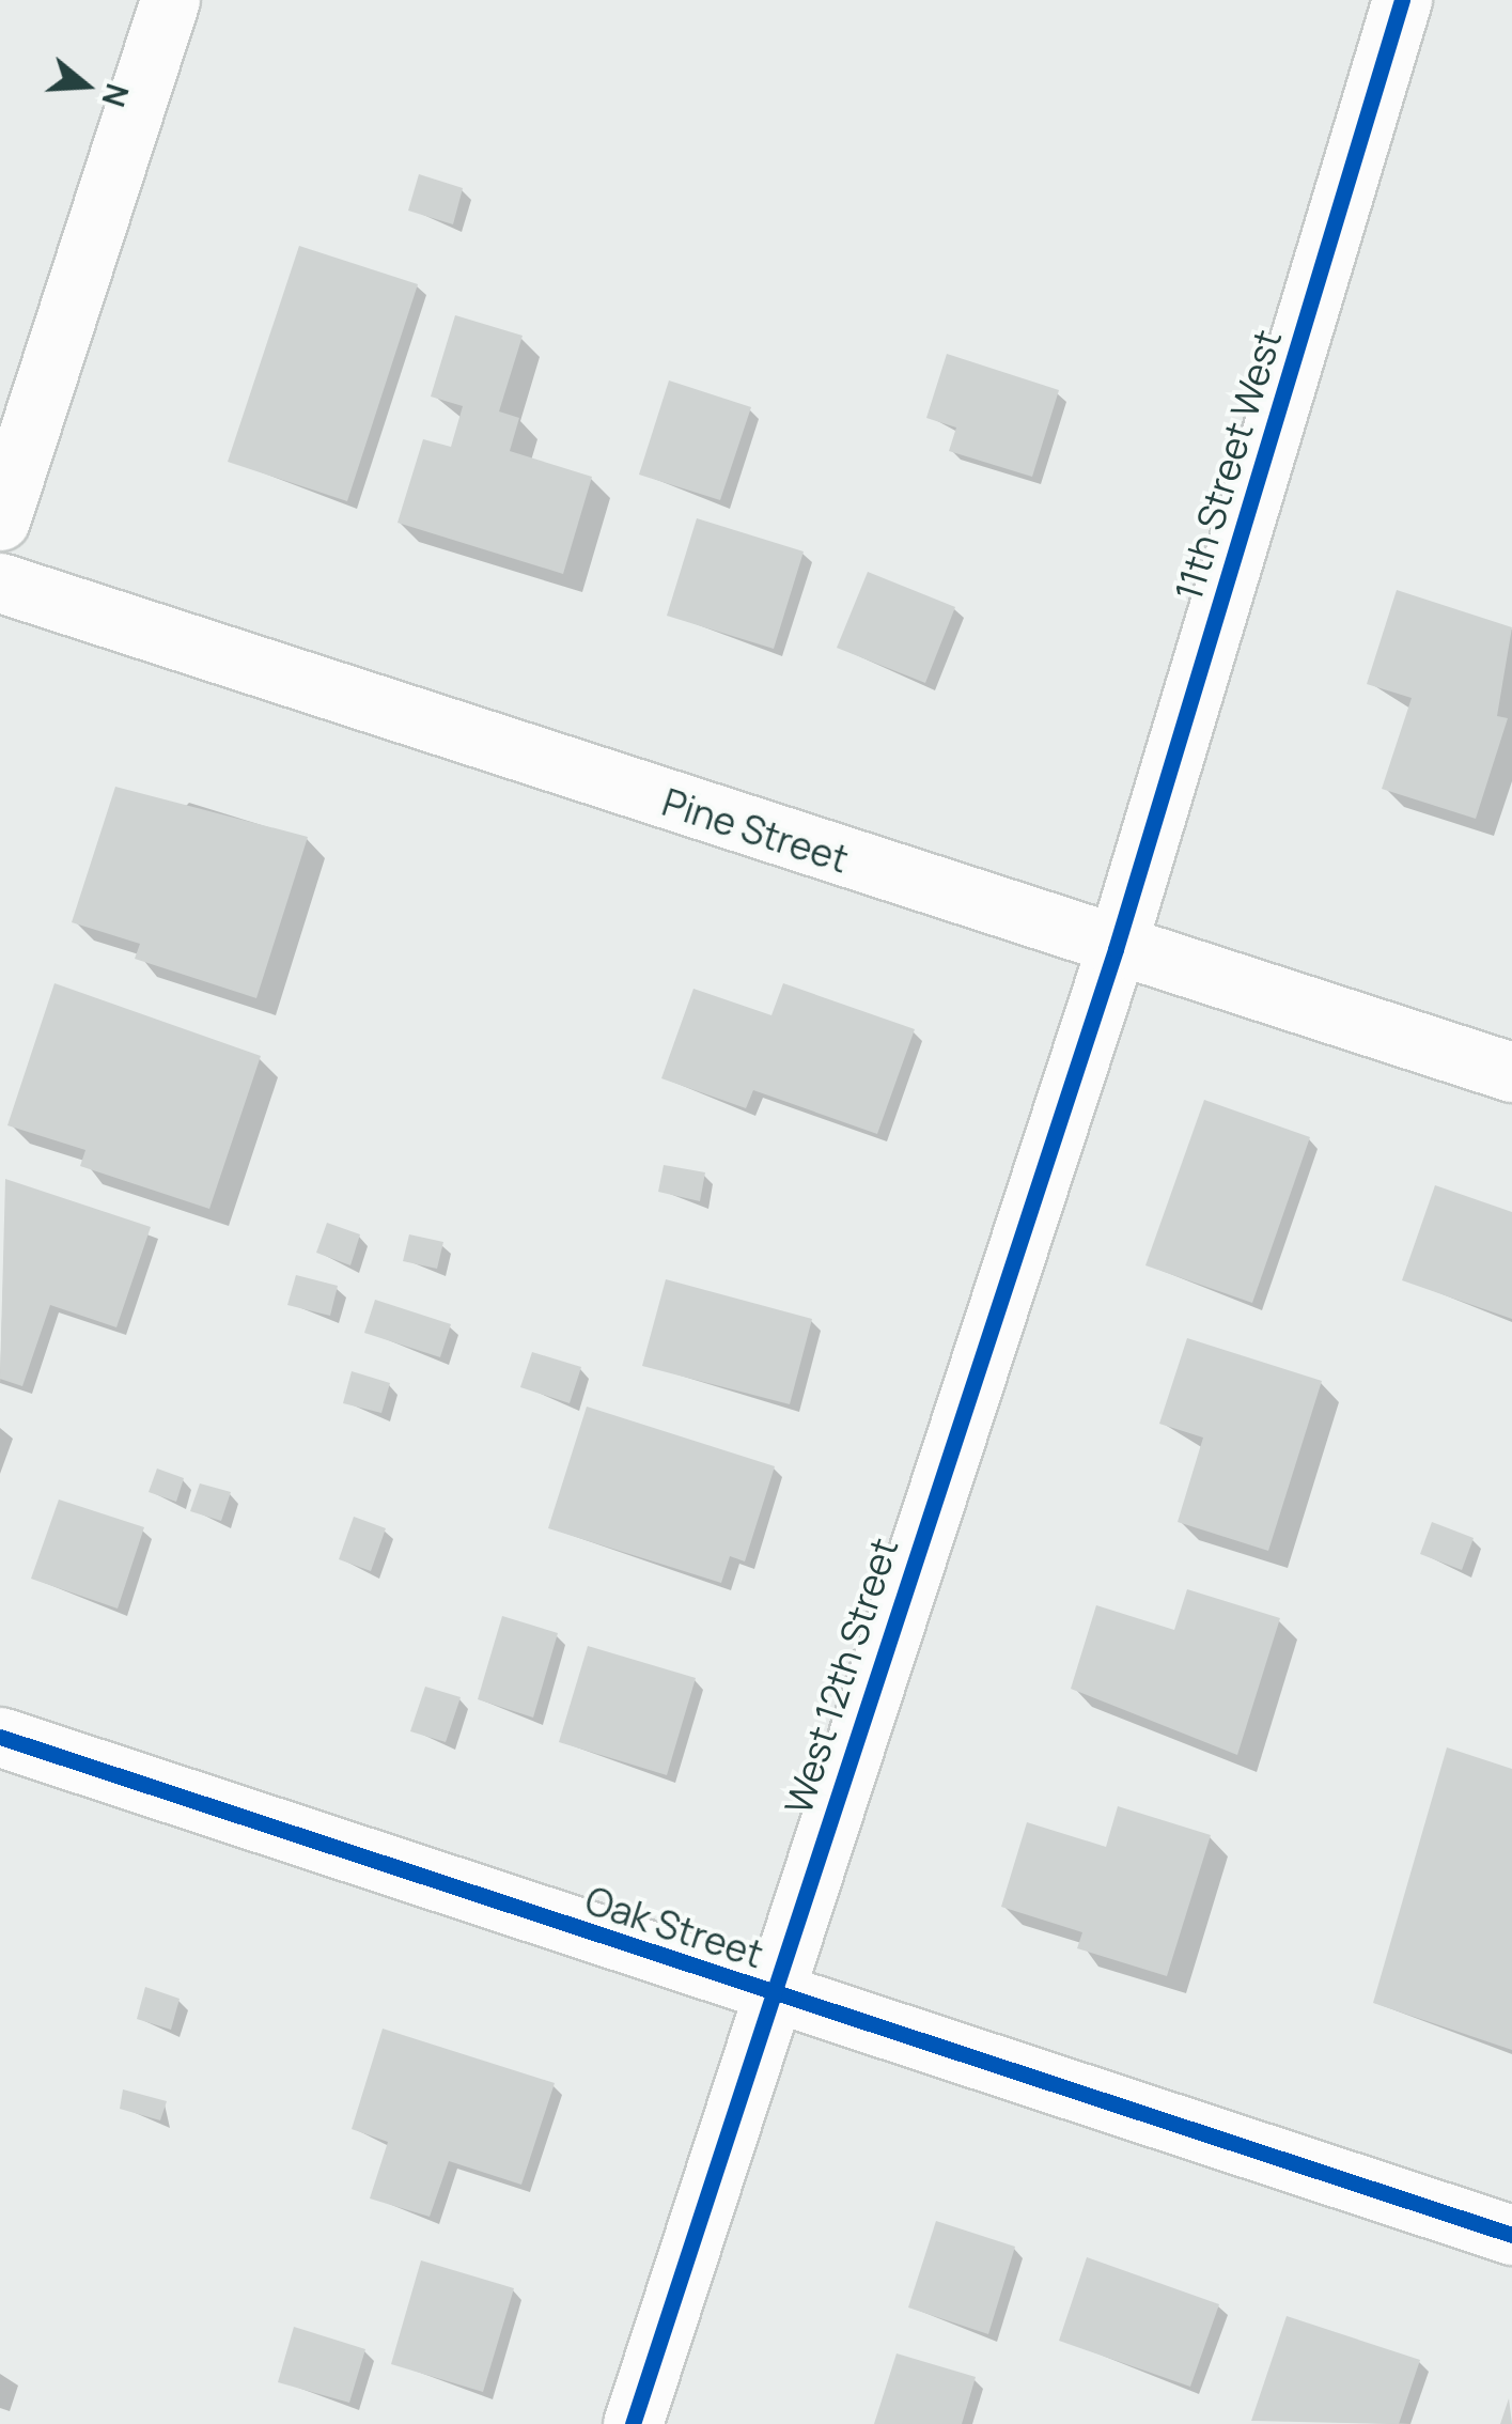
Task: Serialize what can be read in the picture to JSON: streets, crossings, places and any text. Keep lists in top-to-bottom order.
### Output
{
  "streets": {
    "street": [
      "11th Street West",
      "Pine Street",
      "West 12th Street",
      "Oak Street"
    ]
  },
  "crossings": [
    ["11th Street West", "Pine Street"],
    ["11th Street West", "West 12th Street"],
    ["Pine Street", "West 12th Street"],
    ["West 12th Street", "Oak Street"]
  ],
  "north": "right"
}
